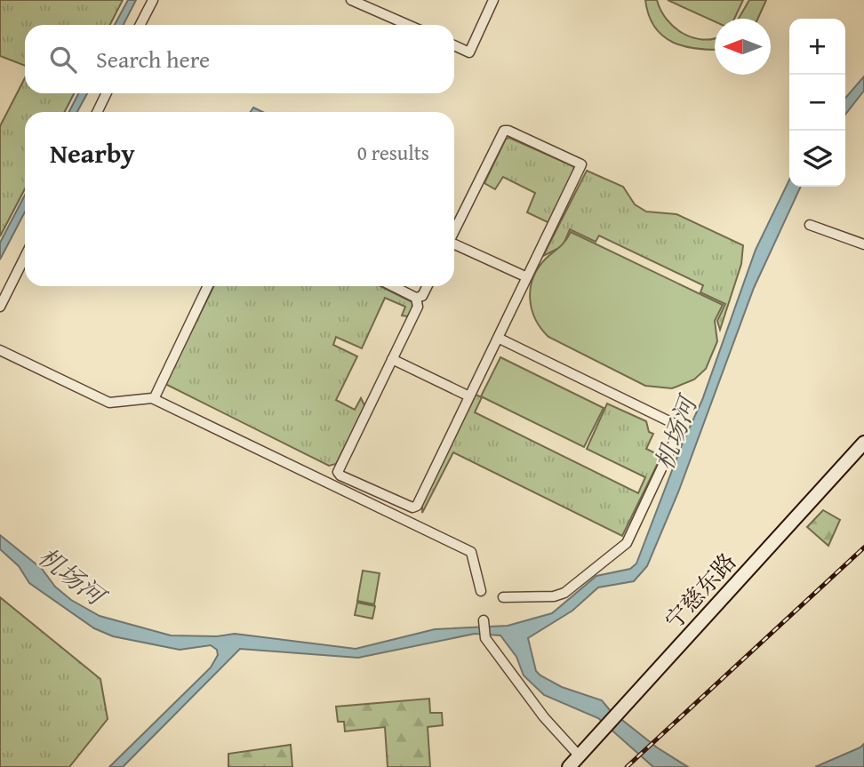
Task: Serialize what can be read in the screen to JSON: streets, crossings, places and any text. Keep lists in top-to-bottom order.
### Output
{
  "streets": {
    "main road": ["宁慈东路"]
  },
  "water": ["机场河"],
  "north": "left",
  "page": {
    "map_buttons": ["+", "−"],
    "search": "Search here",
    "heading": ["Nearby", "0 results"]
  }
}
